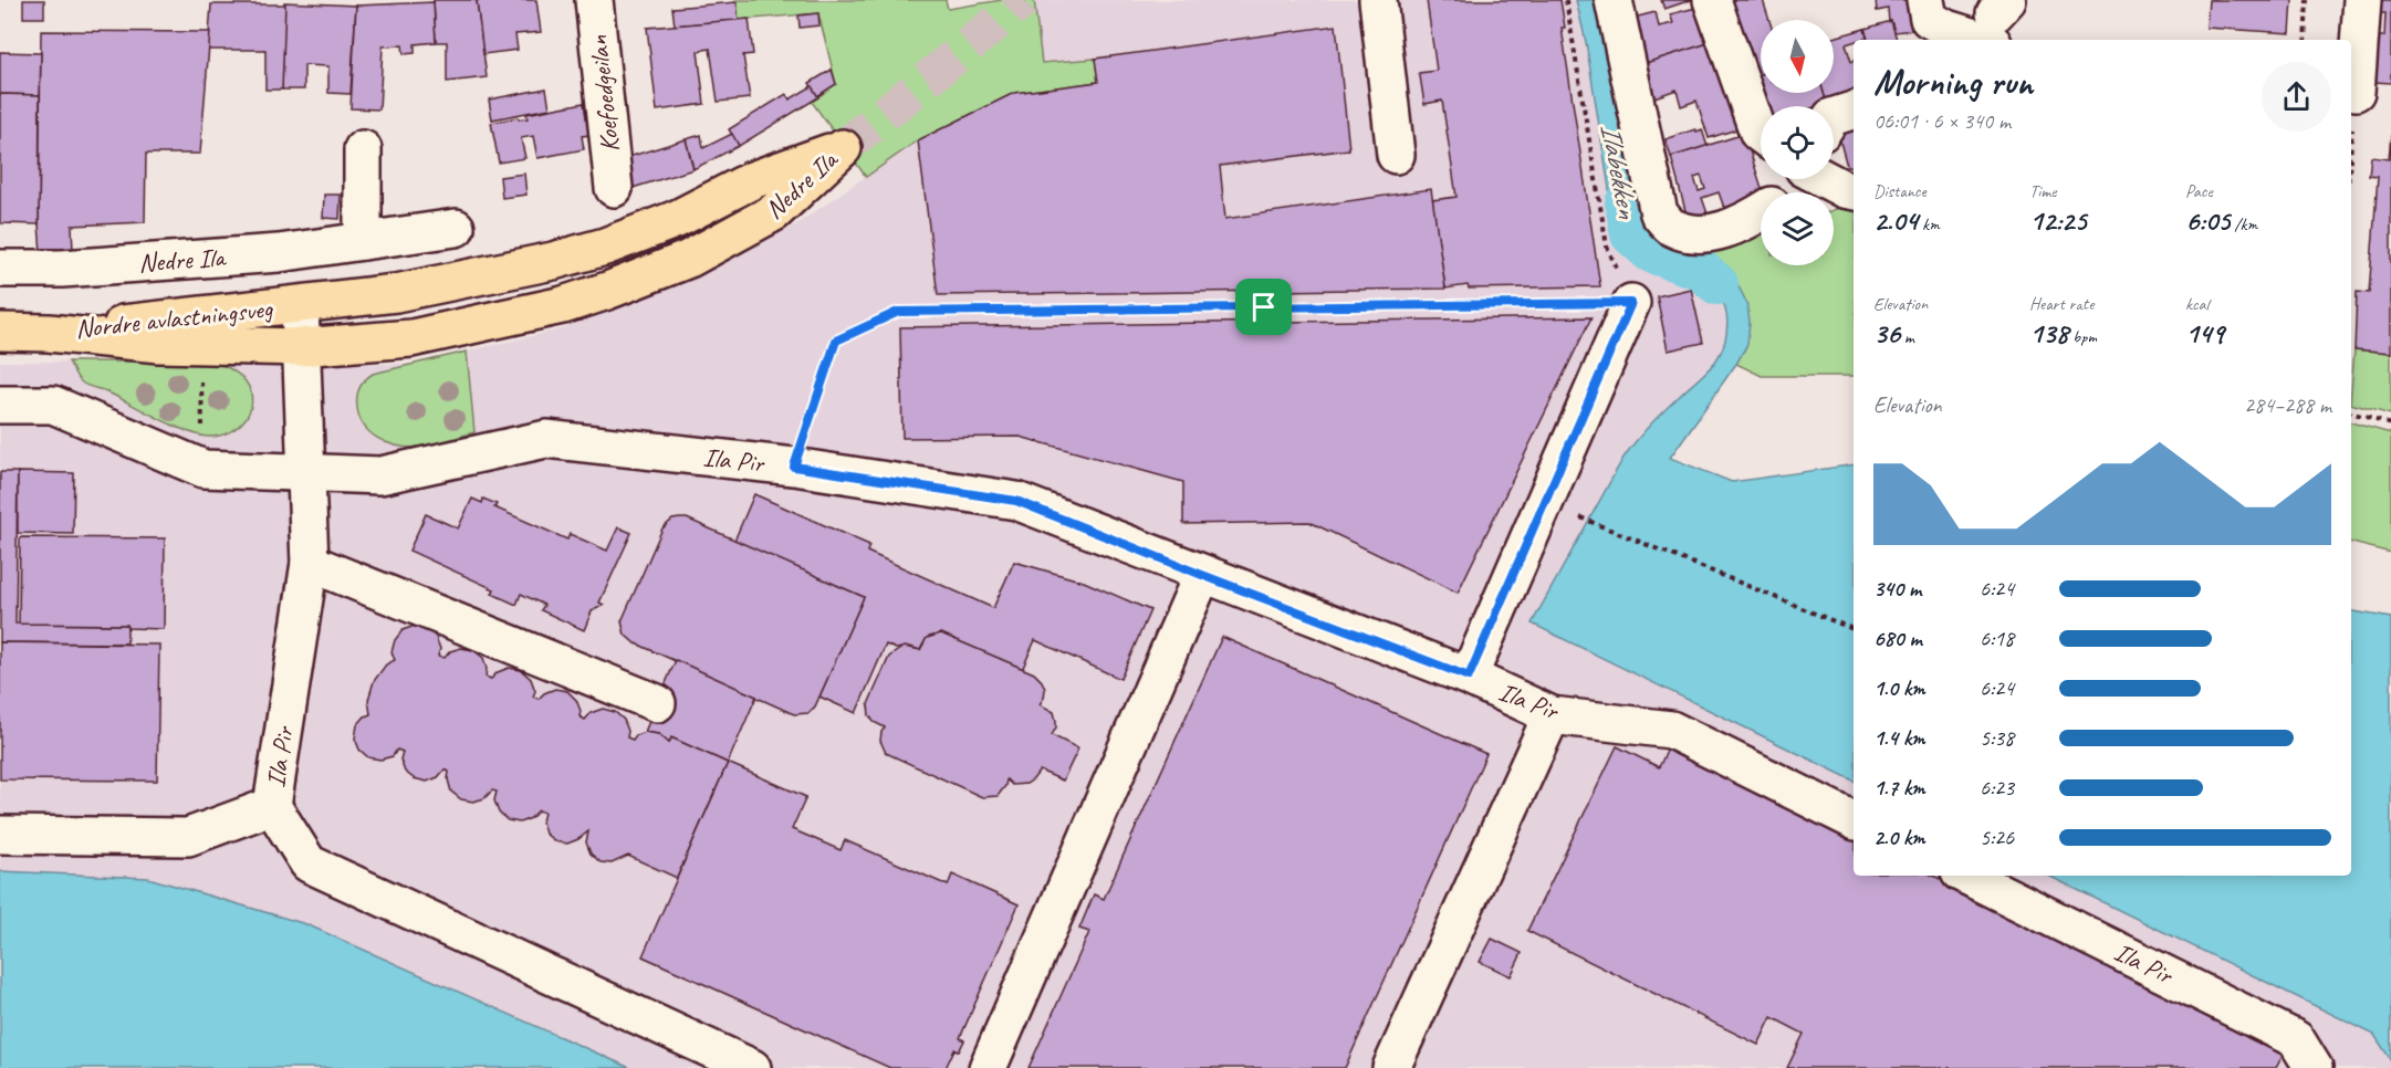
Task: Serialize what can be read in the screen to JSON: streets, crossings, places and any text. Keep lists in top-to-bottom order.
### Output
{
  "streets": {
    "highway": ["Nedre Ila", "Nordre avlastningsveg"],
    "street": ["Koefoedgeilan", "Ila Pir"]
  },
  "crossings": [
    ["Nedre Ila", "Nordre avlastningsveg"],
    ["Nedre Ila", "Ila Pir"],
    ["Nordre avlastningsveg", "Ila Pir"]
  ],
  "water": ["Ilabekken"],
  "north": "bottom",
  "page": {
    "heading": ["Morning run", "06:01 · 6 × 340 m"],
    "stats": [
      ["Distance", "2.04 km"],
      ["Time", "12:25"],
      ["Pace", "6:05 /km"],
      ["Elevation", "36 m"],
      ["Heart rate", "138 bpm"],
      ["kcal", "149"]
    ],
    "chart": ["Elevation", "284–288 m"],
    "list": [
      {
        "name": "340 m",
        "note": "6:24"
      },
      {
        "name": "680 m",
        "note": "6:18"
      },
      {
        "name": "1.0 km",
        "note": "6:24"
      },
      {
        "name": "1.4 km",
        "note": "5:38"
      },
      {
        "name": "1.7 km",
        "note": "6:23"
      },
      {
        "name": "2.0 km",
        "note": "5:26"
      }
    ]
  }
}
